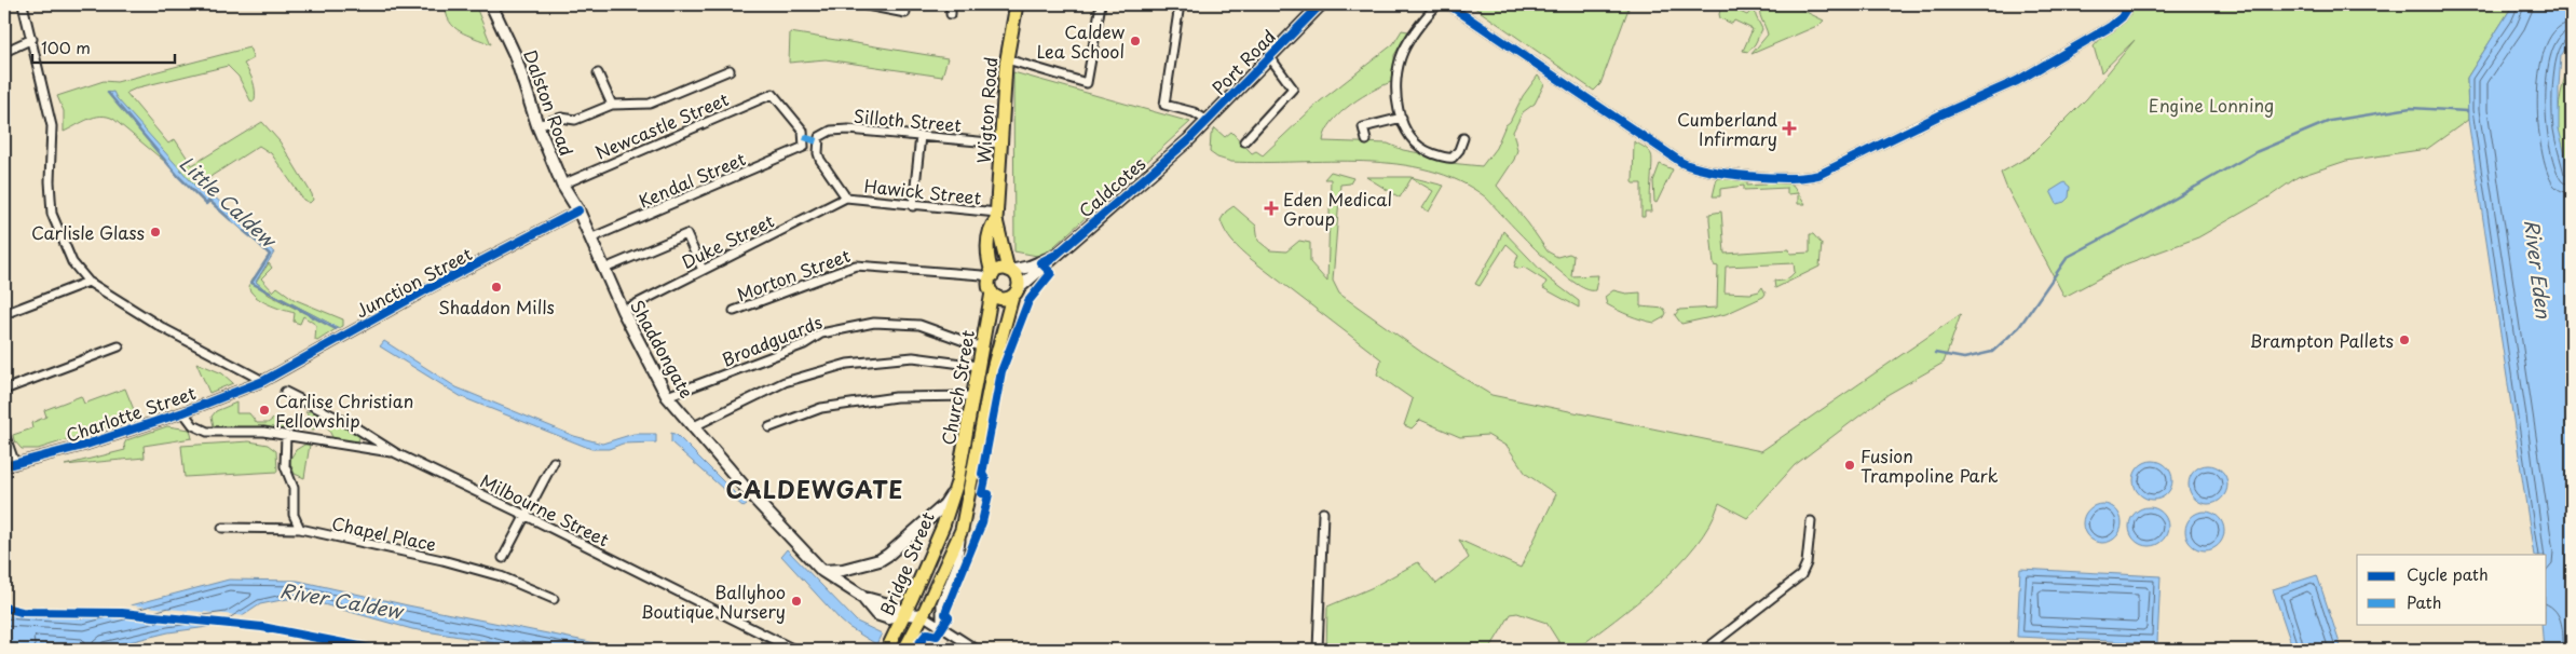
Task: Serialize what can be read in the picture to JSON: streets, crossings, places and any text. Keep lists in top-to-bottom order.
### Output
{
  "streets": {
    "main road": [
      "Port Road",
      "Dalston Road",
      "Wigton Road",
      "Caldcotes",
      "Shaddongate",
      "Church Street",
      "Bridge Street"
    ],
    "street": [
      "Silloth Street",
      "Newcastle Street",
      "Kendal Street",
      "Hawick Street",
      "Duke Street",
      "Morton Street",
      "Junction Street",
      "Broadguards",
      "Charlotte Street",
      "Milbourne Street",
      "Chapel Place"
    ]
  },
  "crossings": [
    ["Port Road", "Caldcotes"],
    ["Dalston Road", "Newcastle Street"],
    ["Dalston Road", "Junction Street"],
    ["Dalston Road", "Shaddongate"],
    ["Wigton Road", "Silloth Street"],
    ["Wigton Road", "Caldcotes"],
    ["Wigton Road", "Hawick Street"],
    ["Wigton Road", "Morton Street"],
    ["Wigton Road", "Church Street"],
    ["Silloth Street", "Hawick Street"],
    ["Silloth Street", "Duke Street"],
    ["Newcastle Street", "Kendal Street"],
    ["Kendal Street", "Shaddongate"],
    ["Caldcotes", "Morton Street"],
    ["Caldcotes", "Church Street"],
    ["Hawick Street", "Duke Street"],
    ["Duke Street", "Shaddongate"],
    ["Morton Street", "Church Street"],
    ["Junction Street", "Shaddongate"],
    ["Junction Street", "Charlotte Street"],
    ["Broadguards", "Shaddongate"],
    ["Broadguards", "Church Street"],
    ["Shaddongate", "Bridge Street"],
    ["Church Street", "Bridge Street"]
  ],
  "districts": ["CALDEWGATE"],
  "water": ["Little Caldew", "River Eden", "River Caldew"],
  "parks": ["Engine Lonning"],
  "places": {
    "other": [
      "Caldew Lea School",
      "Carlisle Glass",
      "Shaddon Mills",
      "Brampton Pallets",
      "Carlise Christian Fellowship",
      "Fusion Trampoline Park",
      "Ballyhoo Boutique Nursery"
    ],
    "health": ["Cumberland Infirmary", "Eden Medical Group"]
  },
  "legend": ["Cycle path", "Path"],
  "scale_bar": "100 m"
}
